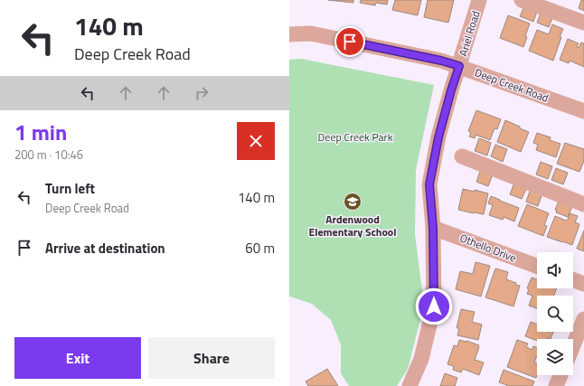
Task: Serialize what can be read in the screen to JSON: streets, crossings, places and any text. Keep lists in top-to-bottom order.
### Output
{
  "streets": {
    "street": ["Ariel Road", "Deep Creek Road", "Othello Drive"]
  },
  "crossings": [
    ["Ariel Road", "Deep Creek Road"],
    ["Ariel Road", "Othello Drive"]
  ],
  "parks": ["Deep Creek Park"],
  "places": {
    "school or university": ["Ardenwood Elementary School"]
  },
  "page": {
    "turn": ["140 m", "Deep Creek Road"],
    "heading": ["1 min", "200 m · 10:46"],
    "list": [
      {
        "name": "Turn left",
        "note": "Deep Creek Road",
        "value": "140 m"
      },
      {
        "name": "Arrive at destination",
        "value": "60 m"
      }
    ],
    "buttons": ["Exit", "Share"]
  }
}
